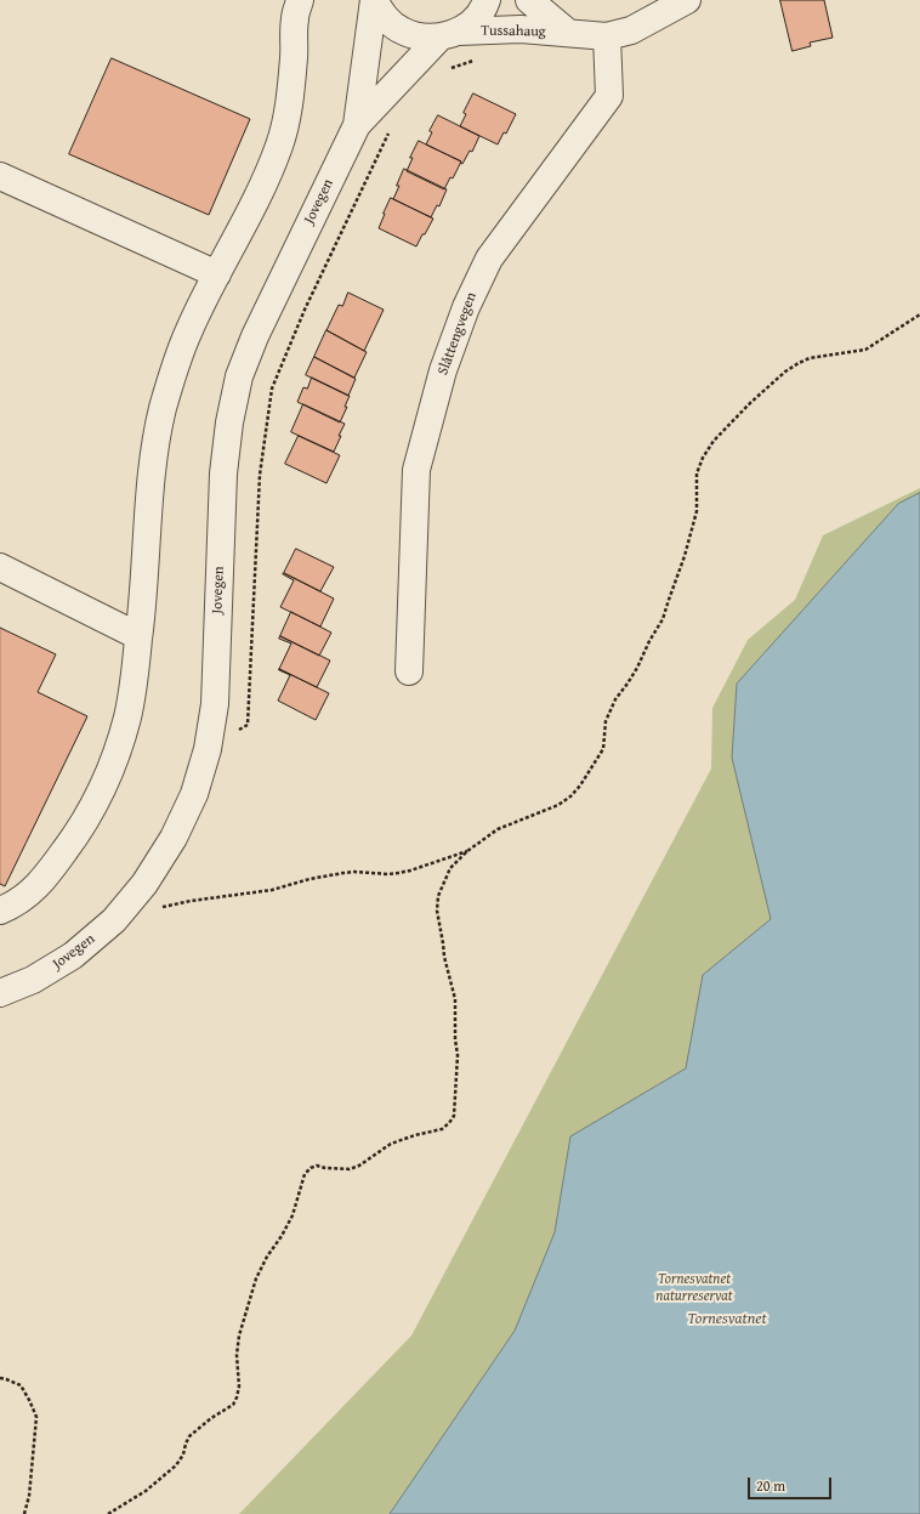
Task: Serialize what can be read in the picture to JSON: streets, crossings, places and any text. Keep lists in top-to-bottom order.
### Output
{
  "streets": {
    "street": ["Tussahaug", "Jovegen", "Slåttengvegen"]
  },
  "crossings": [
    ["Tussahaug", "Jovegen"],
    ["Tussahaug", "Slåttengvegen"]
  ],
  "water": ["Tornesvatnet"],
  "parks": ["Tornesvatnet naturreservat"],
  "scale_bar": "20 m"
}
